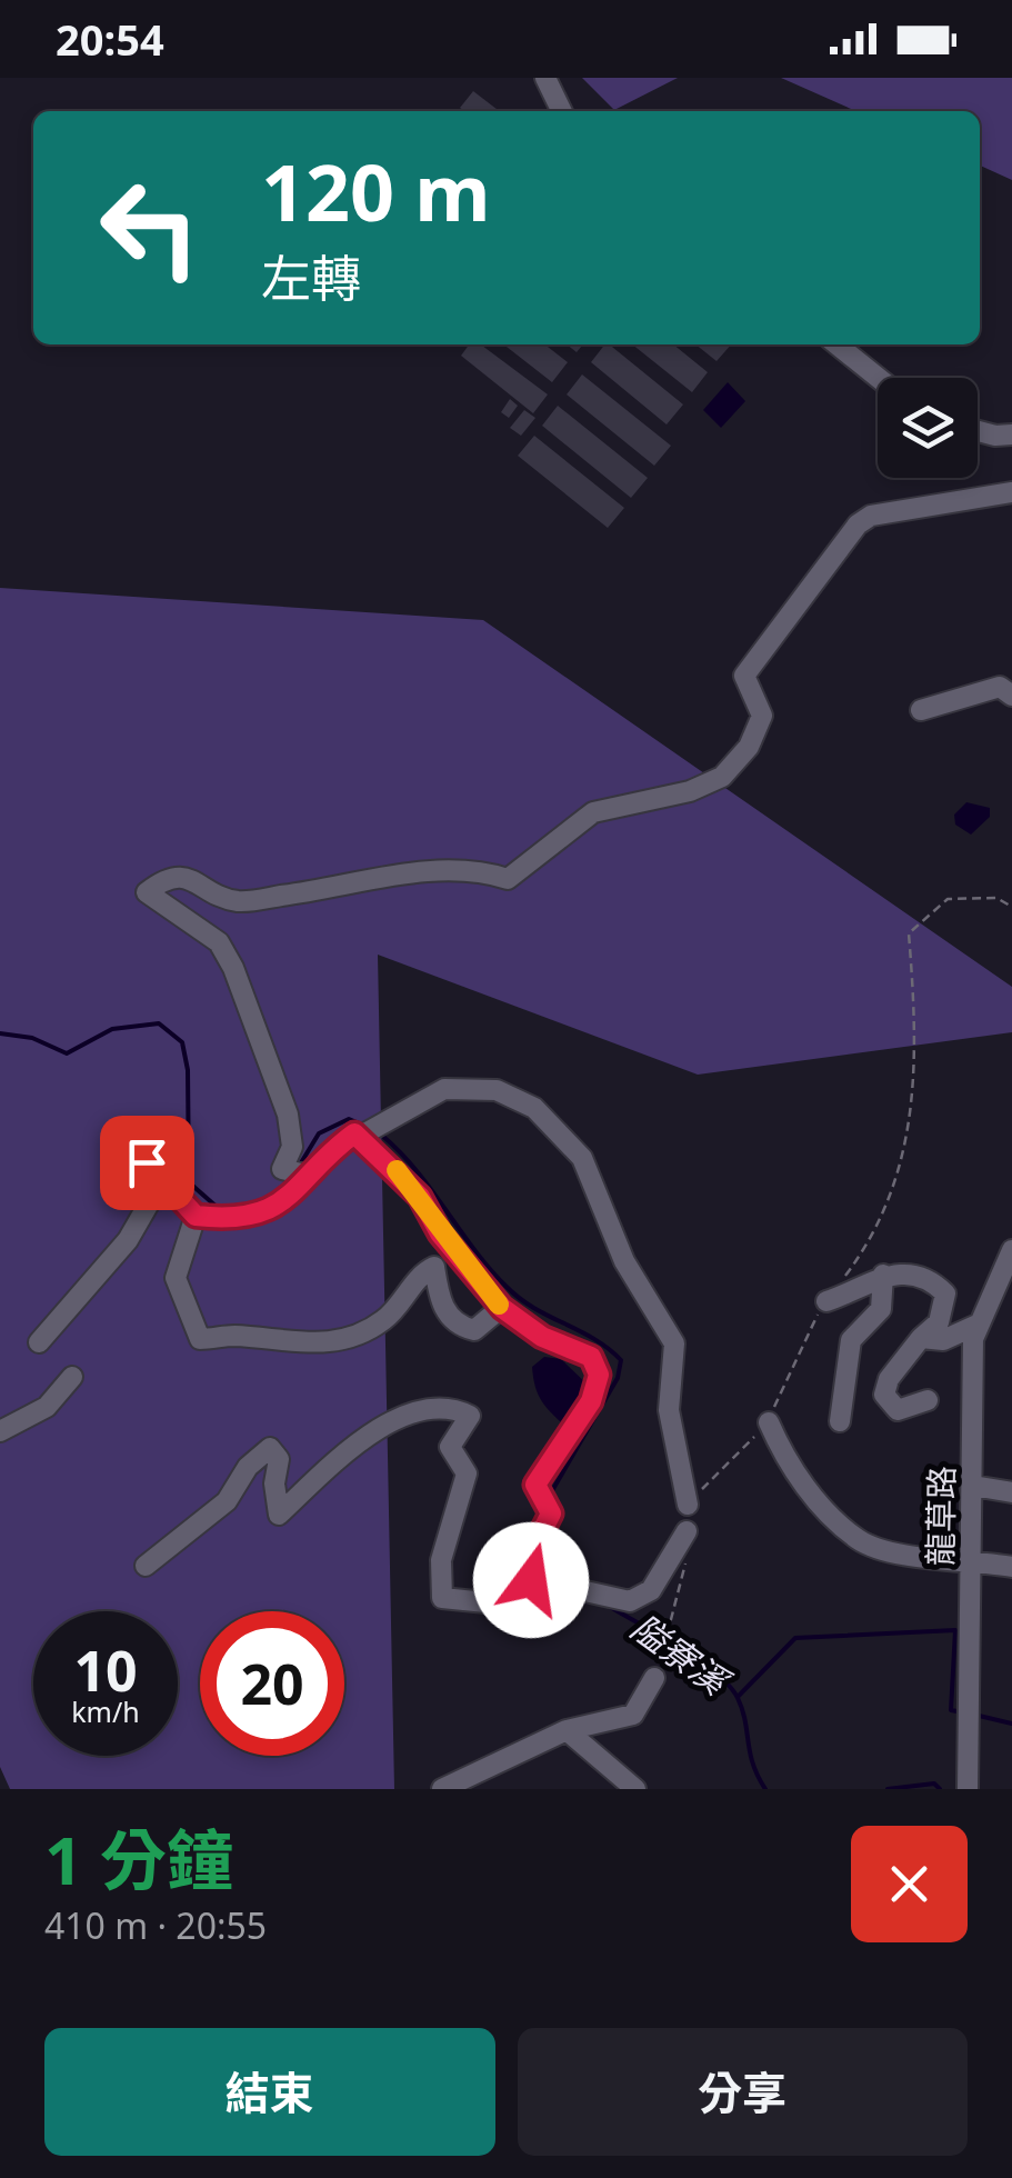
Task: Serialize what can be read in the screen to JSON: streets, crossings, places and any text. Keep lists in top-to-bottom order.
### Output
{
  "streets": {
    "street": ["龍草路"]
  },
  "water": ["隘寮溪"],
  "page": {
    "status": "20:54",
    "turn": ["120 m", "左轉"],
    "speed": "10 km/h",
    "limit": "20",
    "heading": ["1 分鐘", "410 m · 20:55"],
    "buttons": ["結束", "分享"]
  }
}
